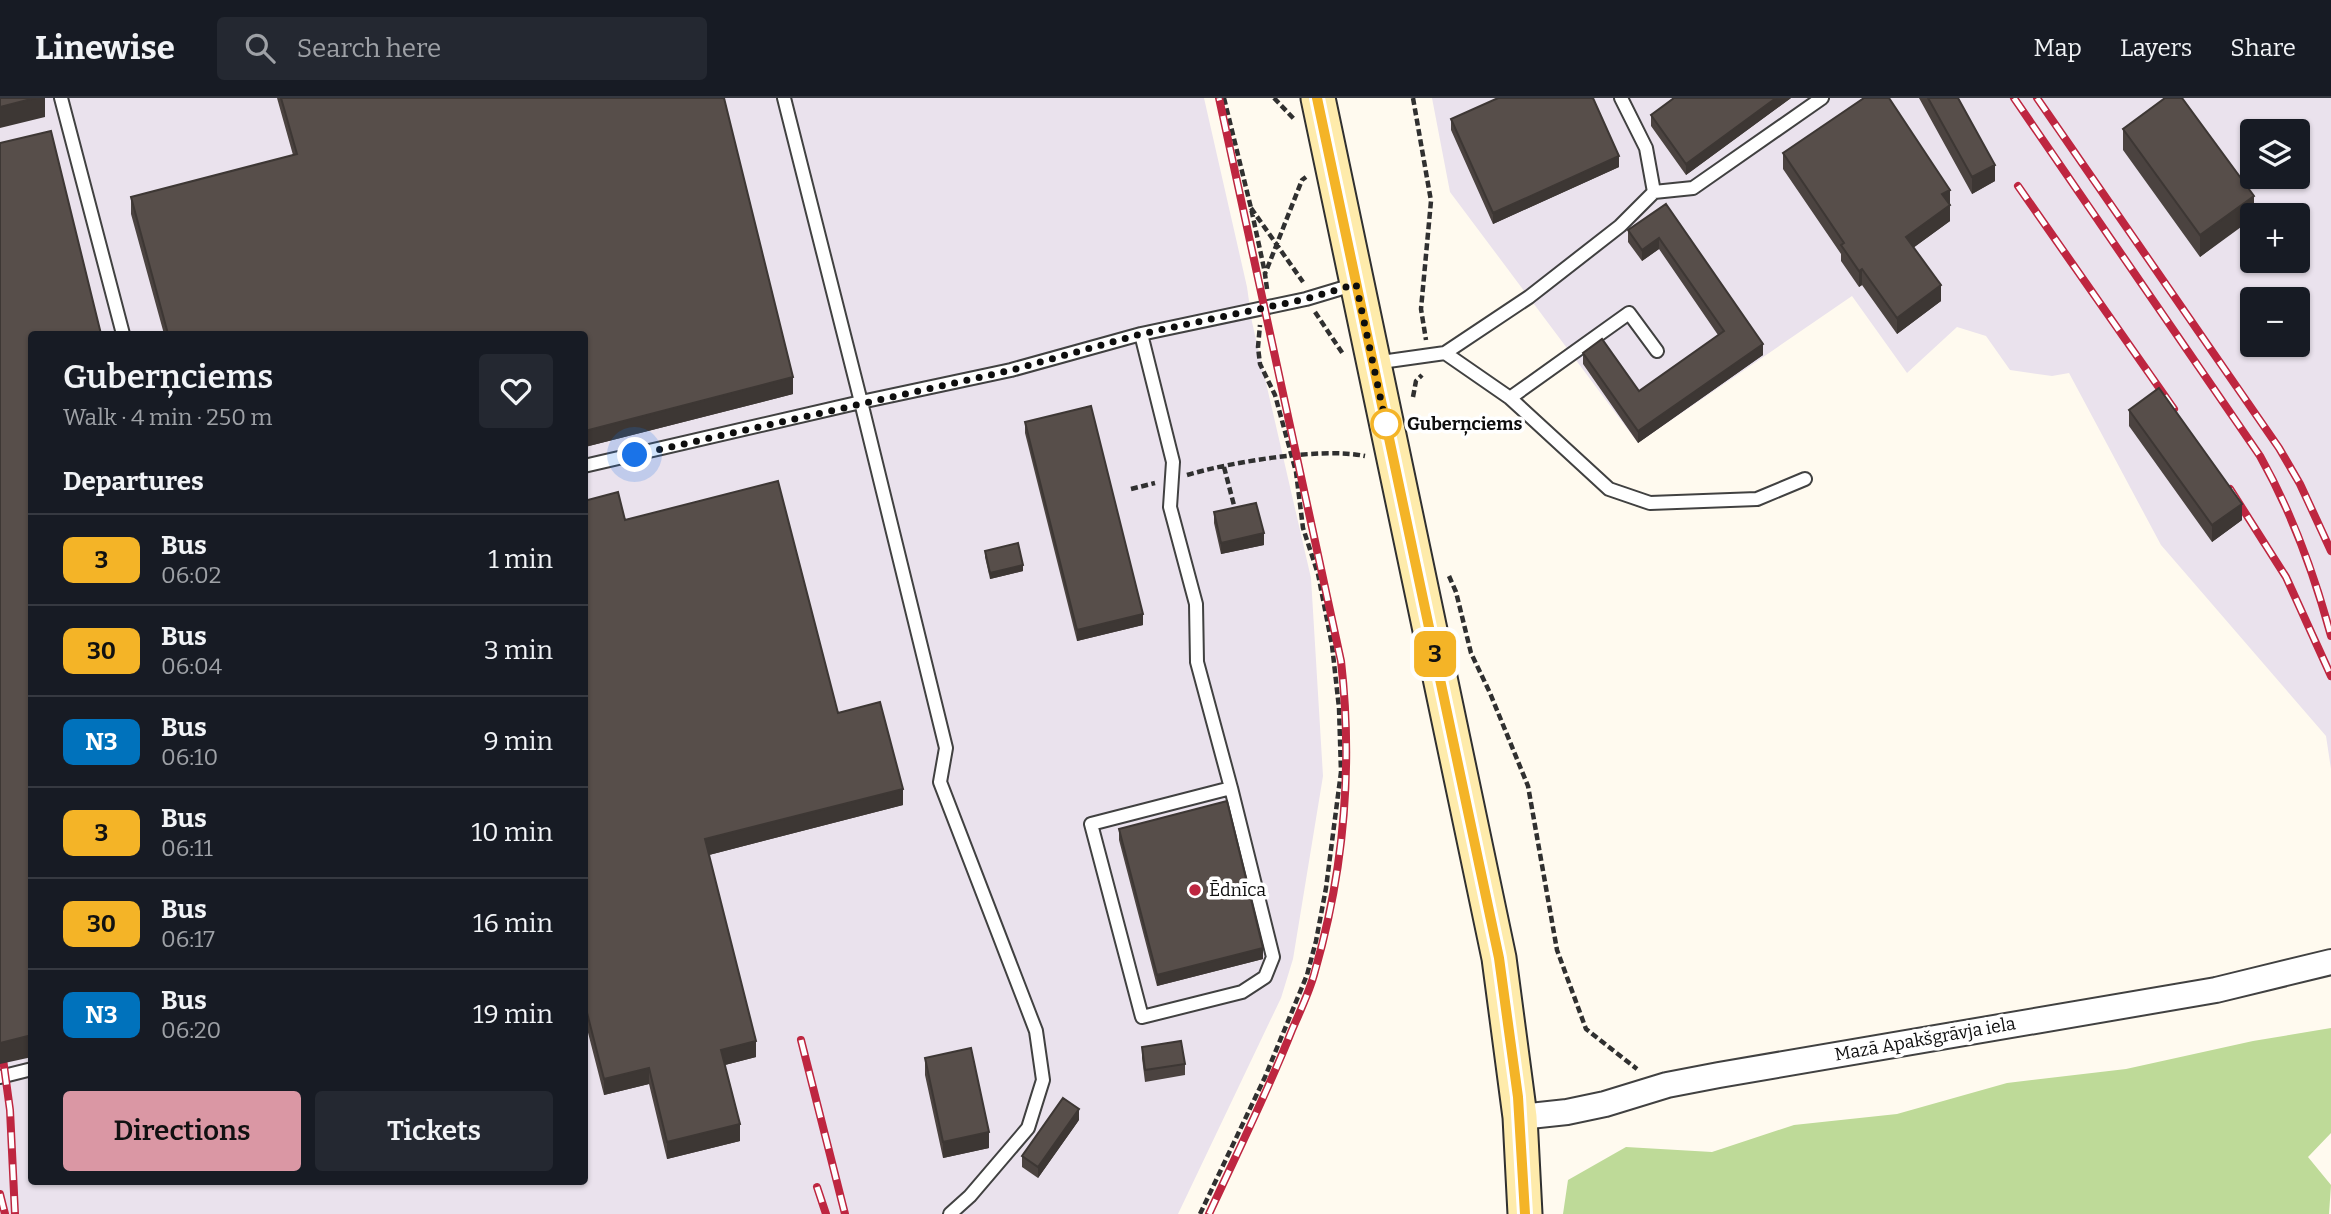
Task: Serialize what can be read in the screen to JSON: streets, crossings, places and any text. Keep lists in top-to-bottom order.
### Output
{
  "streets": {
    "street": ["Mazā Apakšgrāvja iela"]
  },
  "places": ["Guberņciems", "Ēdnīca"],
  "lines": ["bus line 3"],
  "page": {
    "header": "Linewise",
    "search": "Search here",
    "nav": ["Map", "Layers", "Share"],
    "on_map": "3",
    "map_buttons": ["+", "−"],
    "heading": [
      ["Guberņciems", "Walk · 4 min · 250 m"],
      "Departures"
    ],
    "list": [
      {
        "mark": "3",
        "name": "Bus",
        "note": "06:02",
        "value": "1 min"
      },
      {
        "mark": "30",
        "name": "Bus",
        "note": "06:04",
        "value": "3 min"
      },
      {
        "mark": "N3",
        "name": "Bus",
        "note": "06:10",
        "value": "9 min"
      },
      {
        "mark": "3",
        "name": "Bus",
        "note": "06:11",
        "value": "10 min"
      },
      {
        "mark": "30",
        "name": "Bus",
        "note": "06:17",
        "value": "16 min"
      },
      {
        "mark": "N3",
        "name": "Bus",
        "note": "06:20",
        "value": "19 min"
      }
    ],
    "buttons": ["Directions", "Tickets"]
  }
}
